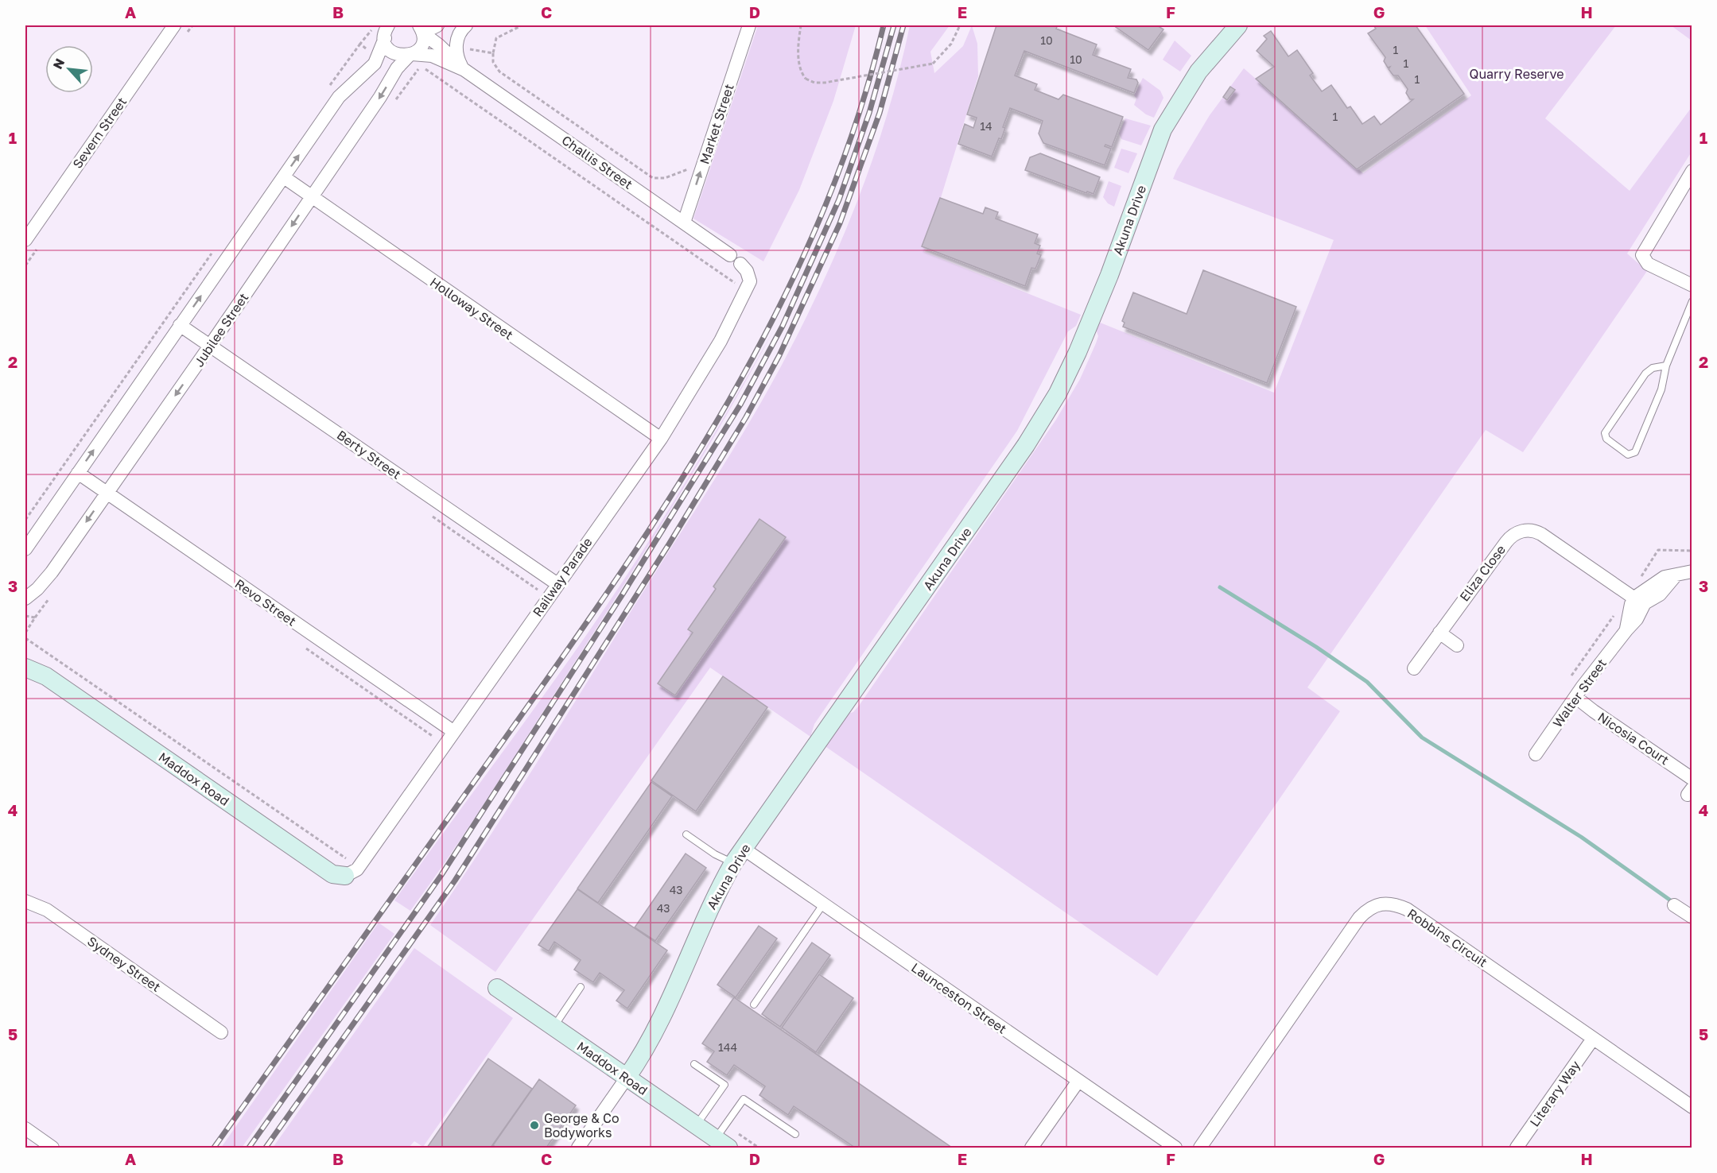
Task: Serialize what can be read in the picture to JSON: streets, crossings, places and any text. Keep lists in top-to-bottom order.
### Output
{
  "streets": {
    "street": [
      "Market Street",
      "Severn Street",
      "Challis Street",
      "Akuna Drive",
      "Holloway Street",
      "Jubilee Street",
      "Berty Street",
      "Eliza Close",
      "Railway Parade",
      "Revo Street",
      "Walter Street",
      "Nicosia Court",
      "Maddox Road",
      "Robbins Circuit",
      "Sydney Street",
      "Launceston Street",
      "Literary Way"
    ]
  },
  "crossings": [
    ["Market Street", "Challis Street"],
    ["Challis Street", "Jubilee Street"],
    ["Akuna Drive", "Maddox Road"],
    ["Akuna Drive", "Launceston Street"],
    ["Holloway Street", "Jubilee Street"],
    ["Holloway Street", "Railway Parade"],
    ["Jubilee Street", "Berty Street"],
    ["Jubilee Street", "Revo Street"],
    ["Berty Street", "Railway Parade"],
    ["Eliza Close", "Walter Street"],
    ["Railway Parade", "Revo Street"],
    ["Railway Parade", "Maddox Road"],
    ["Walter Street", "Nicosia Court"],
    ["Robbins Circuit", "Literary Way"]
  ],
  "one_way": ["Market Street"],
  "parks": ["Quarry Reserve"],
  "places": ["George & Co Bodyworks"],
  "house_numbers": [
    "10",
    "1",
    "10",
    "1",
    "1",
    "1",
    "14",
    "43",
    "43",
    "144"
  ],
  "north": "top left",
  "grid": {
    "columns": [
      "A",
      "B",
      "C",
      "D",
      "E",
      "F",
      "G",
      "H"
    ],
    "rows": [
      "1",
      "2",
      "3",
      "4",
      "5"
    ]
  }
}
